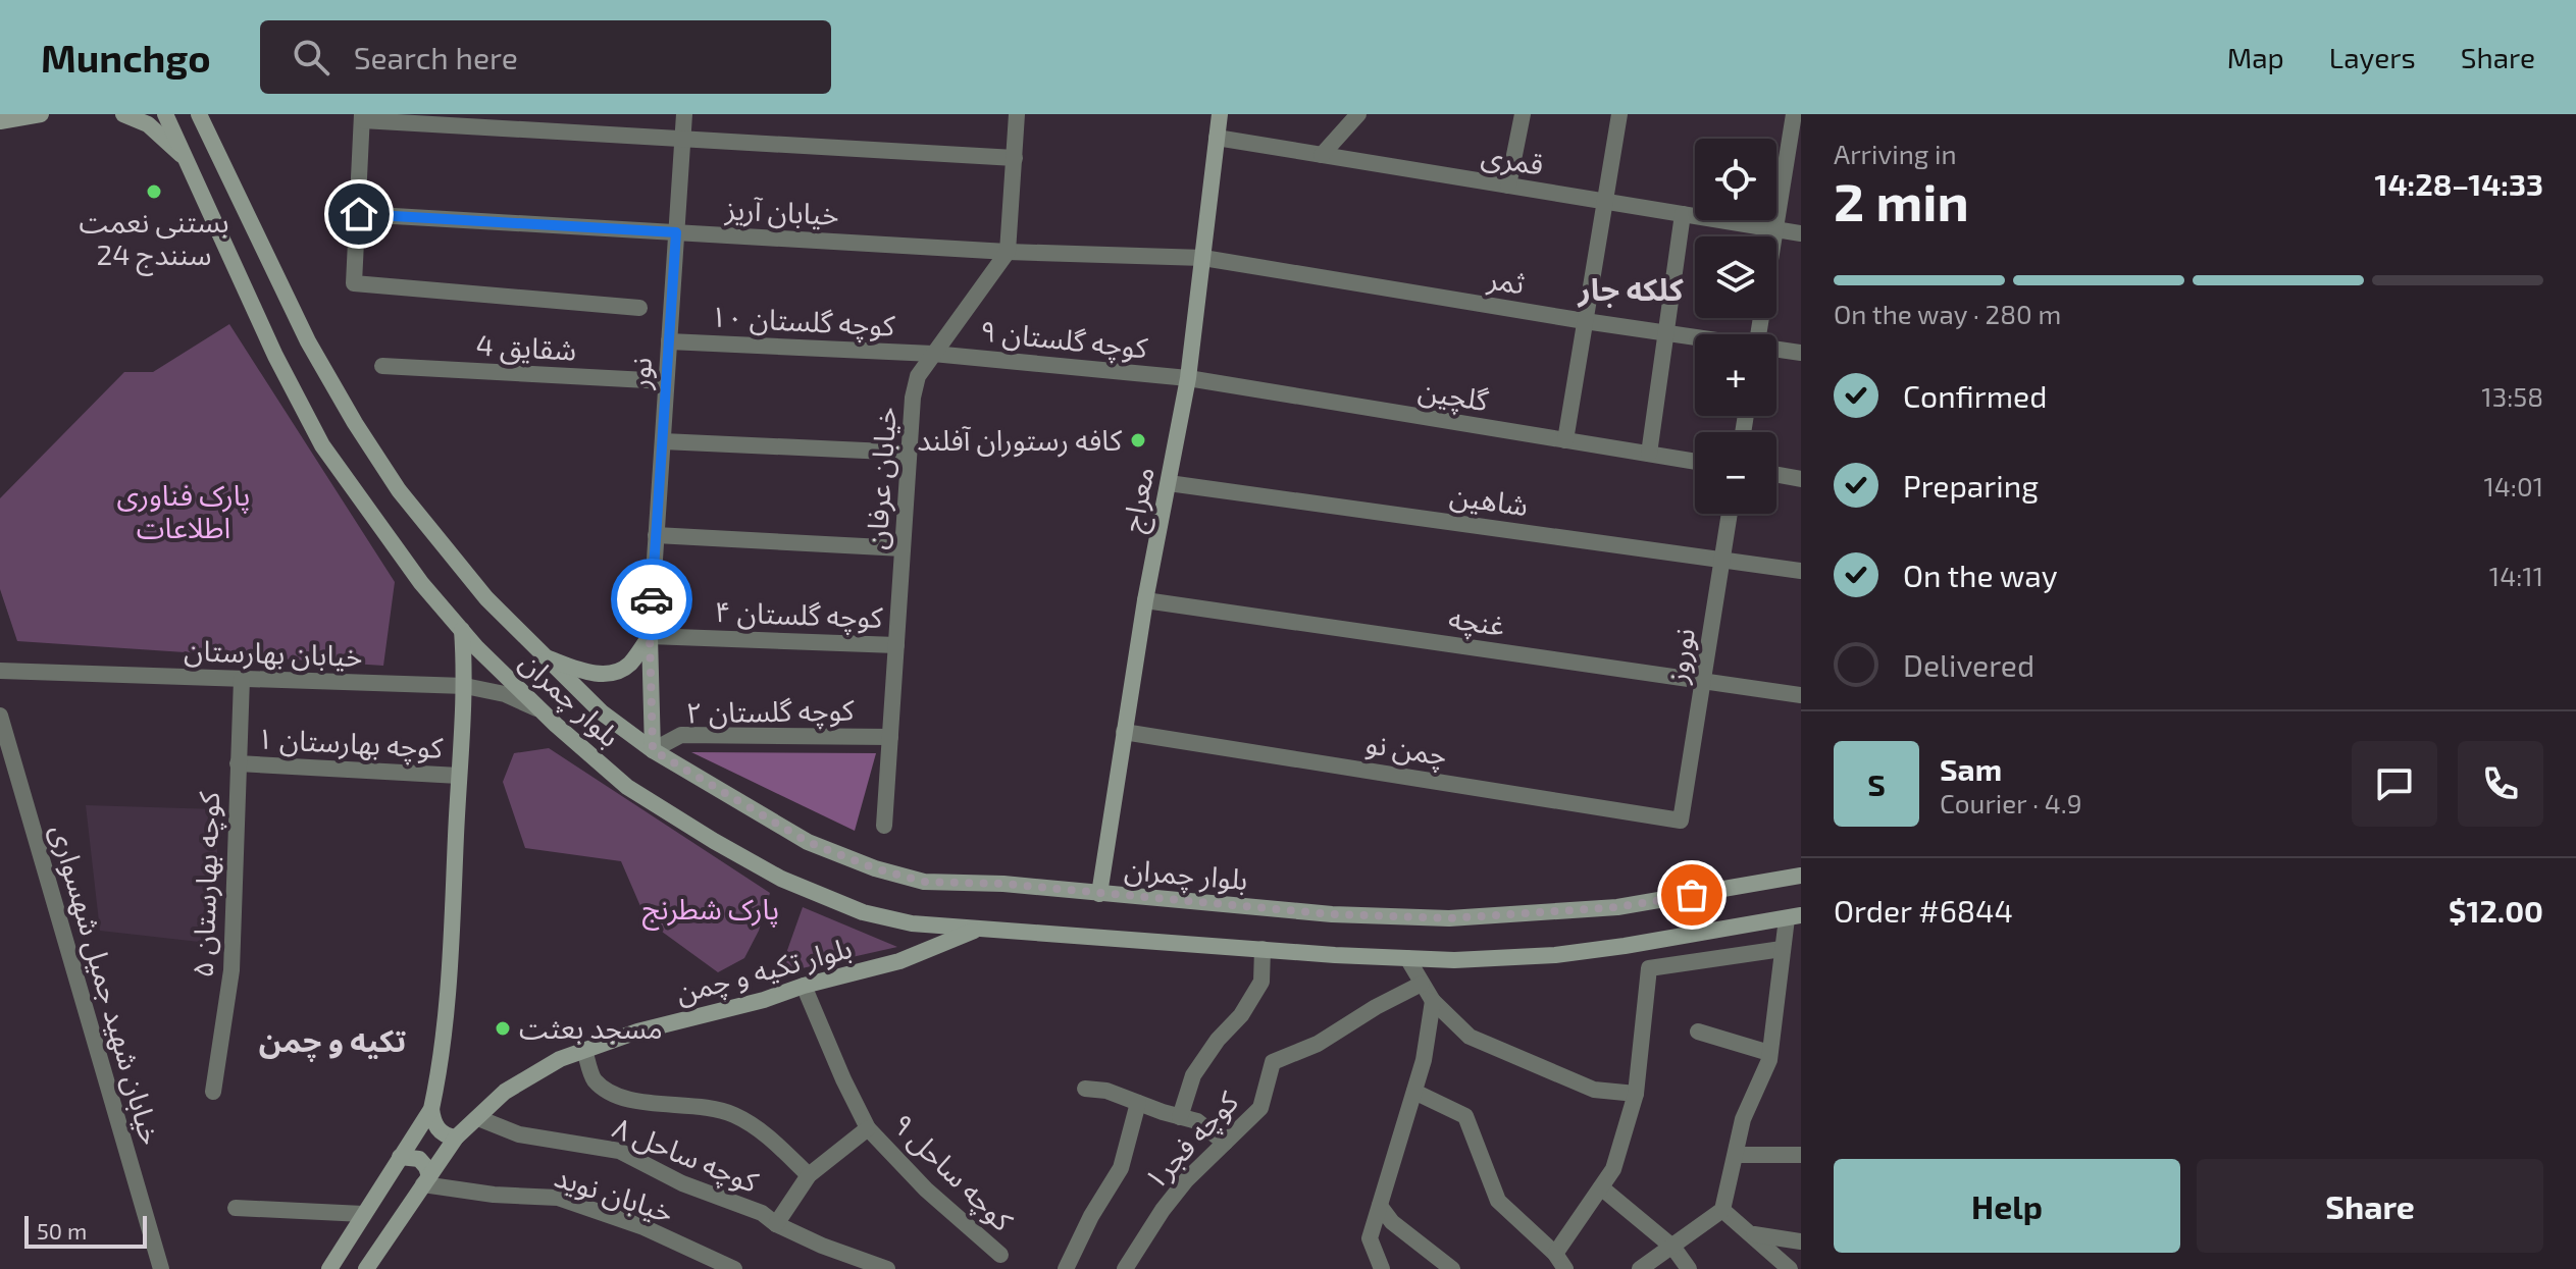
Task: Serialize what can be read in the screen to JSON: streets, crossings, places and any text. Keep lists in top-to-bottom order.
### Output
{
  "streets": {
    "main road": ["معراج", "بلوار چمران", "بلوار تکیه و چمن"],
    "street": [
      "قمری",
      "خیابان آریز",
      "ثمر",
      "کوچه گلستان ۱۰",
      "کوچه گلستان ۹",
      "شقایق 4",
      "نور",
      "گلچین",
      "خیابان عرفان",
      "شاهین",
      "کوچه گلستان ۴",
      "غنچه",
      "خیابان بهارستان",
      "نوروز",
      "کوچه گلستان ۲",
      "کوچه بهارستان ۱",
      "چمن نو",
      "کوچه بهارستان ۵",
      "خیابان شهید جمیل شهسواری",
      "کوچه فجر۱",
      "کوچه ساحل ۸",
      "کوچه ساحل ۹",
      "خیابان نوید"
    ]
  },
  "crossings": [
    ["قمری", "معراج"],
    ["خیابان آریز", "ثمر"],
    ["خیابان آریز", "نور"],
    ["خیابان آریز", "خیابان عرفان"],
    ["خیابان آریز", "معراج"],
    ["ثمر", "معراج"],
    ["کوچه گلستان ۱۰", "کوچه گلستان ۹"],
    ["کوچه گلستان ۱۰", "نور"],
    ["کوچه گلستان ۱۰", "خیابان عرفان"],
    ["کوچه گلستان ۹", "گلچین"],
    ["کوچه گلستان ۹", "خیابان عرفان"],
    ["کوچه گلستان ۹", "معراج"],
    ["شقایق 4", "نور"],
    ["نور", "کوچه گلستان ۴"],
    ["گلچین", "معراج"],
    ["خیابان عرفان", "کوچه گلستان ۴"],
    ["خیابان عرفان", "کوچه گلستان ۲"],
    ["معراج", "شاهین"],
    ["معراج", "غنچه"],
    ["معراج", "بلوار چمران"],
    ["معراج", "چمن نو"],
    ["شاهین", "نوروز"],
    ["غنچه", "نوروز"],
    ["خیابان بهارستان", "بلوار چمران"],
    ["خیابان بهارستان", "کوچه بهارستان ۵"],
    ["نوروز", "چمن نو"],
    ["بلوار چمران", "کوچه گلستان ۲"],
    ["بلوار چمران", "بلوار تکیه و چمن"],
    ["کوچه بهارستان ۱", "کوچه بهارستان ۵"],
    ["بلوار تکیه و چمن", "کوچه ساحل ۸"],
    ["بلوار تکیه و چمن", "کوچه ساحل ۹"],
    ["بلوار تکیه و چمن", "خیابان نوید"]
  ],
  "districts": ["کلکه جار", "تکیه و چمن"],
  "parks": ["پارک فناوری اطلاعات", "پارک شطرنج"],
  "places": ["بستنی نعمت سنندج 24", "کافه رستوران آفلند", "مسجد بعثت"],
  "scale_bar": "50 m",
  "page": {
    "header": "Munchgo",
    "search": "Search here",
    "nav": ["Map", "Layers", "Share"],
    "heading": ["2 min", "Arriving in", "14:28–14:33"],
    "panel": [
      "Sam",
      "Courier · 4.9",
      "Order #6844",
      "$12.00"
    ],
    "map_buttons": ["+", "−"],
    "bar": "On the way · 280 m",
    "list": [
      ["Confirmed", "13:58"],
      ["Preparing", "14:01"],
      ["On the way", "14:11"],
      "Delivered"
    ],
    "round": "S",
    "buttons": ["Help", "Share"],
    "scale": "50 m"
  }
}
